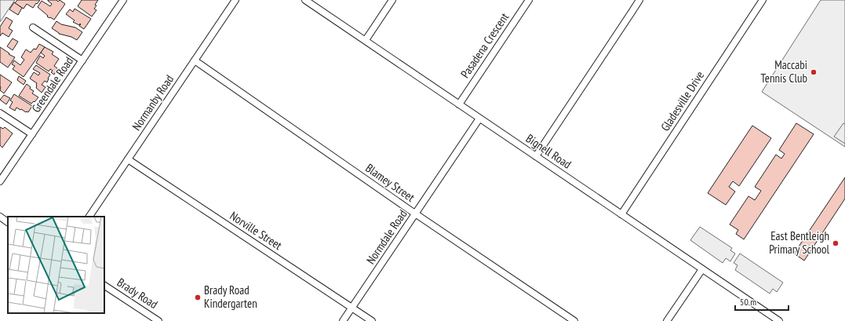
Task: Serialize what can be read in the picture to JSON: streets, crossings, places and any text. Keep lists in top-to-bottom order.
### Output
{
  "streets": {
    "street": [
      "Pasadena Crescent",
      "Greendale Road",
      "Gladesville Drive",
      "Normanby Road",
      "Bignell Road",
      "Blamey Street",
      "Norville Street",
      "Normdale Road",
      "Brady Road"
    ]
  },
  "crossings": [
    ["Pasadena Crescent", "Bignell Road"],
    ["Gladesville Drive", "Bignell Road"],
    ["Normanby Road", "Blamey Street"],
    ["Normanby Road", "Norville Street"],
    ["Bignell Road", "Normdale Road"],
    ["Blamey Street", "Normdale Road"],
    ["Norville Street", "Normdale Road"]
  ],
  "places": ["Maccabi Tennis Club", "East Bentleigh Primary School", "Brady Road Kindergarten"],
  "scale_bar": "50 m"
}
